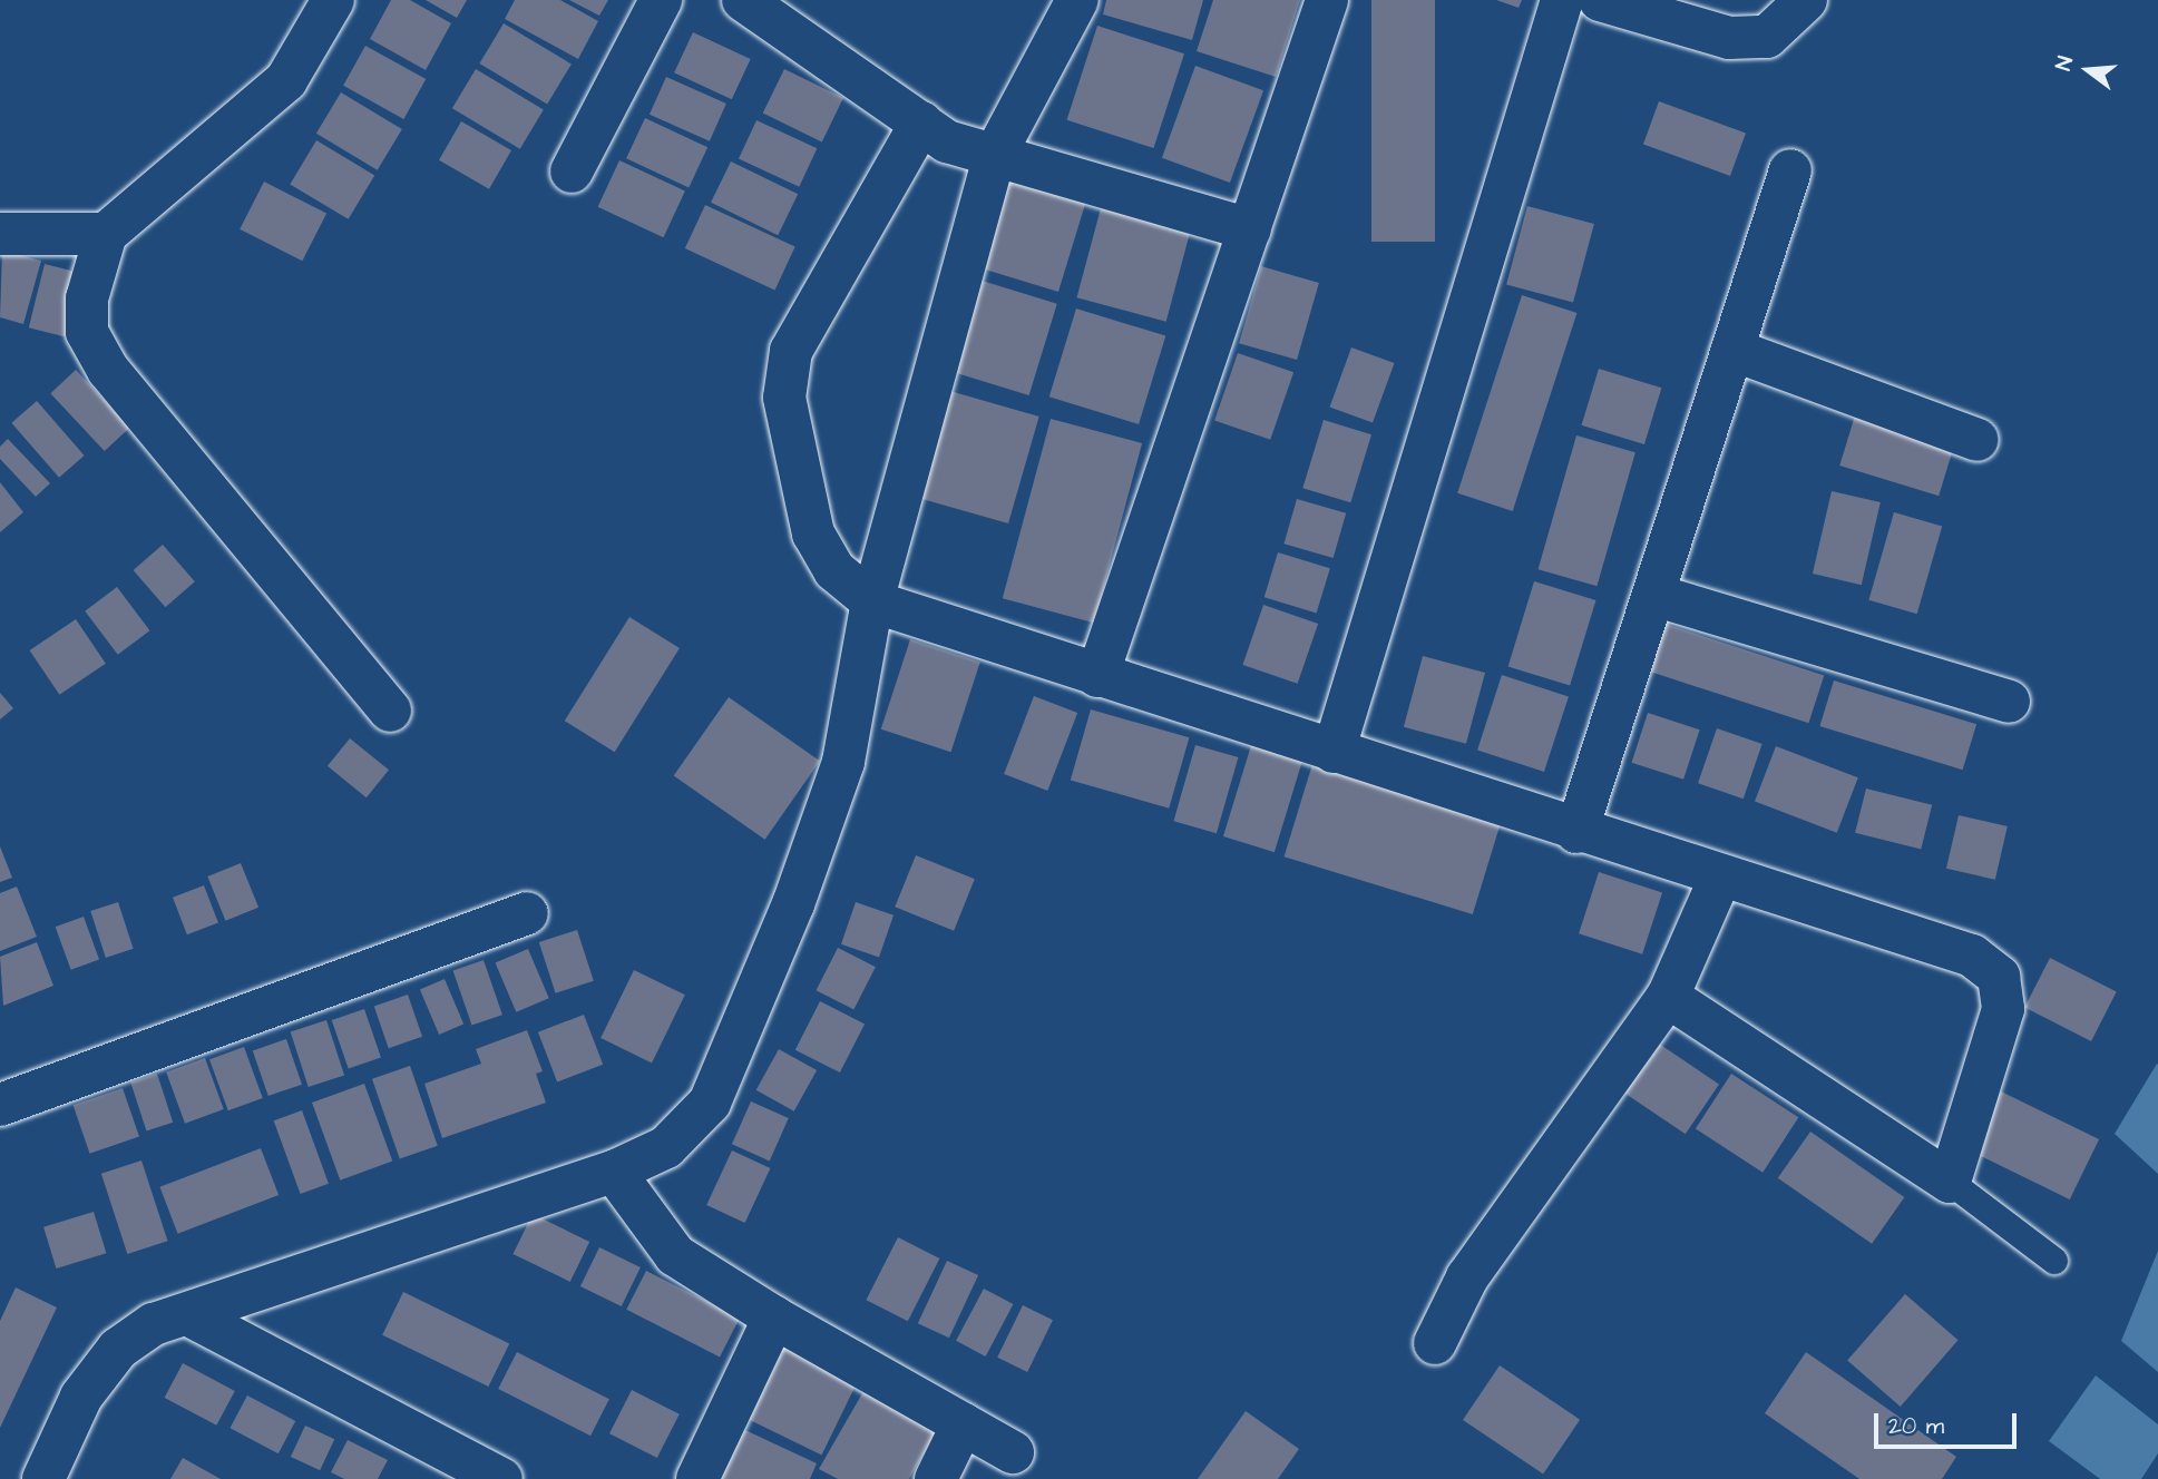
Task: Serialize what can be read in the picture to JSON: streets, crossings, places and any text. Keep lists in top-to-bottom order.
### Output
{
  "scale_bar": "20 m",
  "north": "left"
}
